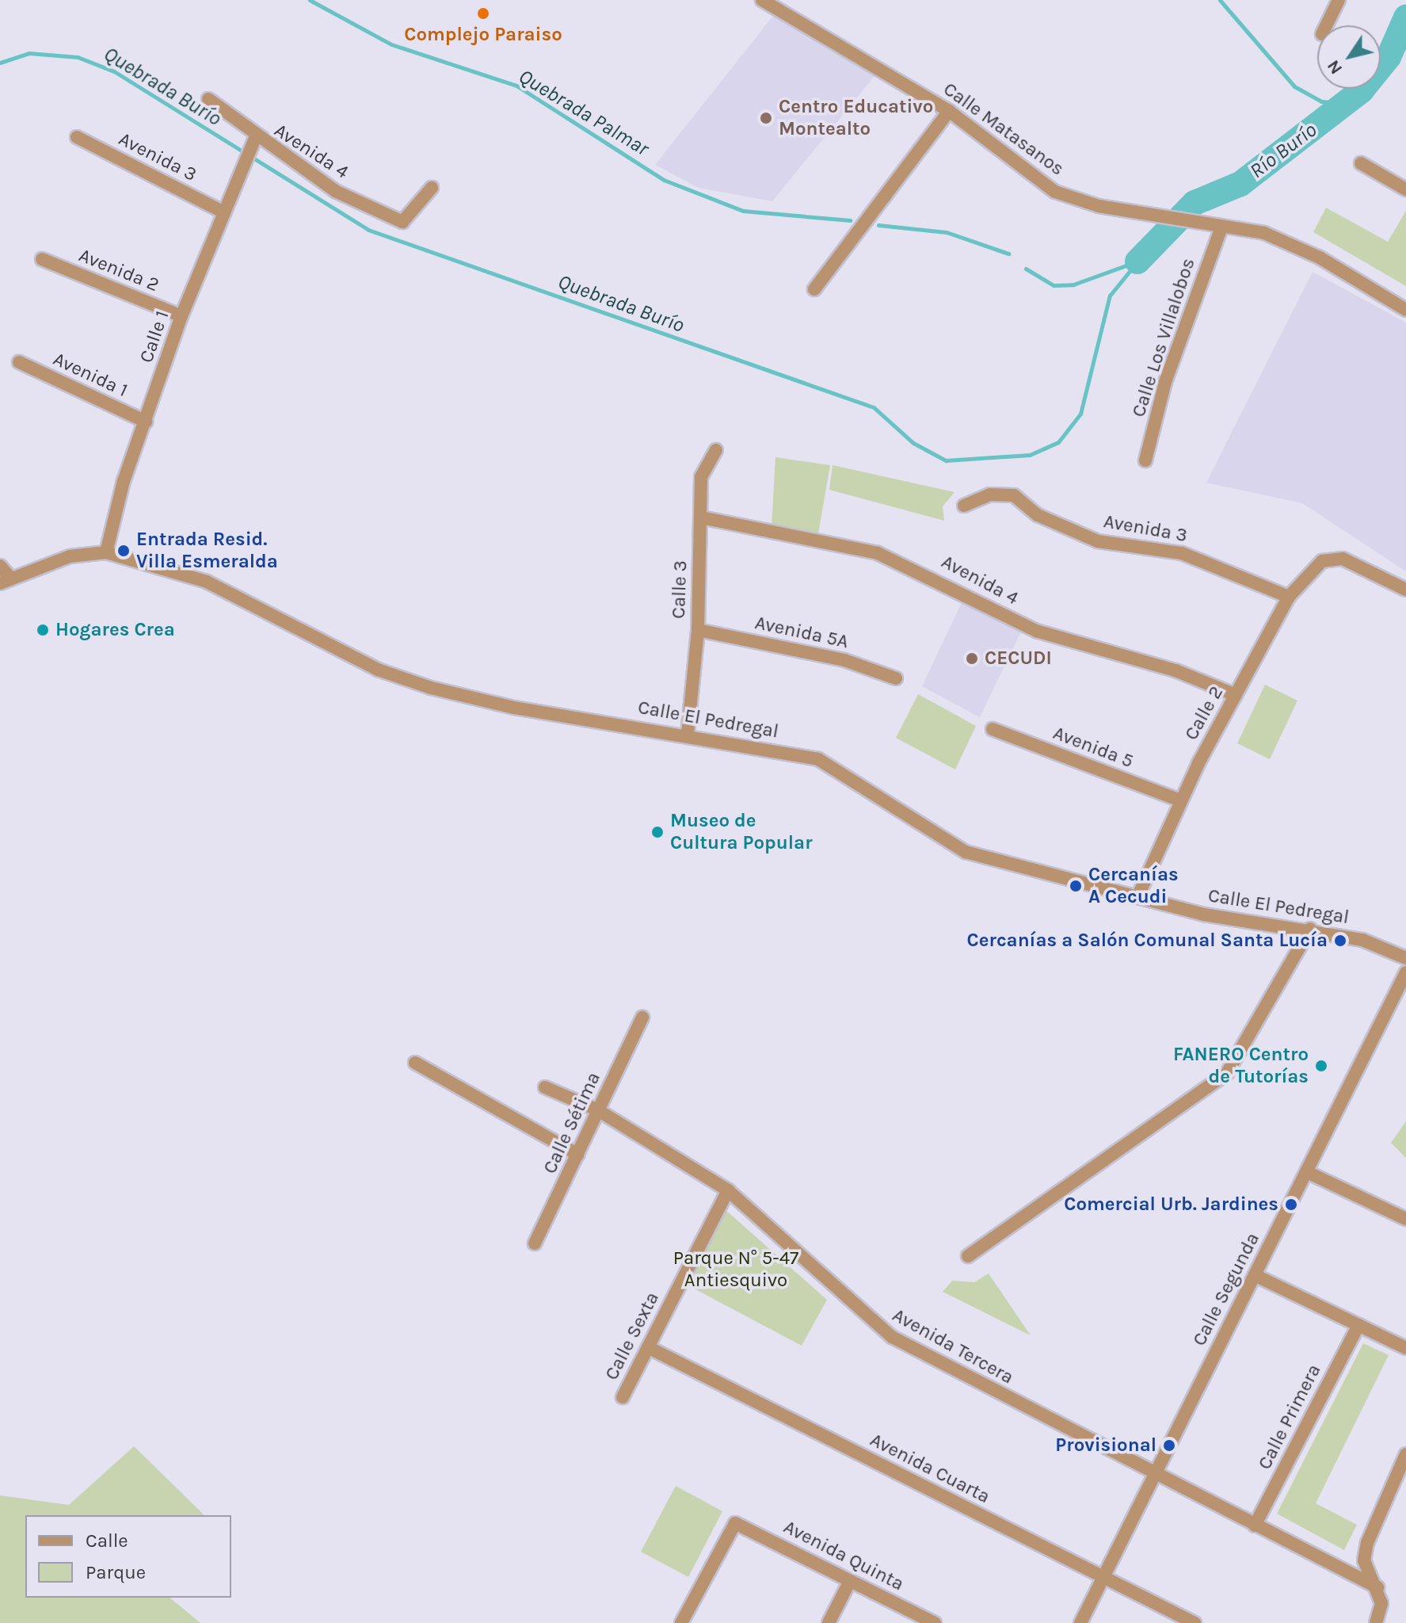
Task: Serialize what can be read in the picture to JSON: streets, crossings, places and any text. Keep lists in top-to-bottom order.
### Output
{
  "streets": {
    "street": [
      "Calle Matasanos",
      "Avenida 4",
      "Avenida 3",
      "Avenida 2",
      "Calle 1",
      "Calle Los Villalobos",
      "Avenida 1",
      "Calle 3",
      "Avenida 5A",
      "Calle 2",
      "Calle El Pedregal",
      "Avenida 5",
      "Calle Sétima",
      "Calle Segunda",
      "Calle Sexta",
      "Avenida Tercera",
      "Calle Primera",
      "Avenida Cuarta",
      "Avenida Quinta"
    ]
  },
  "crossings": [
    ["Calle Matasanos", "Calle Los Villalobos"],
    ["Avenida 4", "Calle 1"],
    ["Avenida 4", "Calle 3"],
    ["Avenida 4", "Calle 2"],
    ["Avenida 3", "Calle 1"],
    ["Avenida 3", "Calle 2"],
    ["Avenida 2", "Calle 1"],
    ["Calle 1", "Avenida 1"],
    ["Calle 1", "Calle El Pedregal"],
    ["Calle 3", "Avenida 5A"],
    ["Calle 3", "Calle El Pedregal"],
    ["Calle 2", "Calle El Pedregal"],
    ["Calle 2", "Avenida 5"],
    ["Calle Sétima", "Avenida Tercera"],
    ["Calle Segunda", "Avenida Tercera"],
    ["Calle Segunda", "Avenida Cuarta"],
    ["Calle Sexta", "Avenida Tercera"],
    ["Calle Sexta", "Avenida Cuarta"],
    ["Avenida Tercera", "Calle Primera"]
  ],
  "water": ["Quebrada Burío", "Quebrada Palmar", "Río Burío"],
  "parks": ["Parque N° 5-47 Antiesquivo"],
  "places": [
    "Complejo Paraiso",
    "Centro Educativo Montealto",
    "Entrada Resid. Villa Esmeralda",
    "Hogares Crea",
    "CECUDI",
    "Museo de Cultura Popular",
    "Cercanías A Cecudi",
    "Cercanías a Salón Comunal Santa Lucía",
    "FANERO Centro de Tutorías",
    "Comercial Urb. Jardines",
    "Provisional"
  ],
  "legend": ["Calle", "Parque"],
  "north": "bottom left"
}
